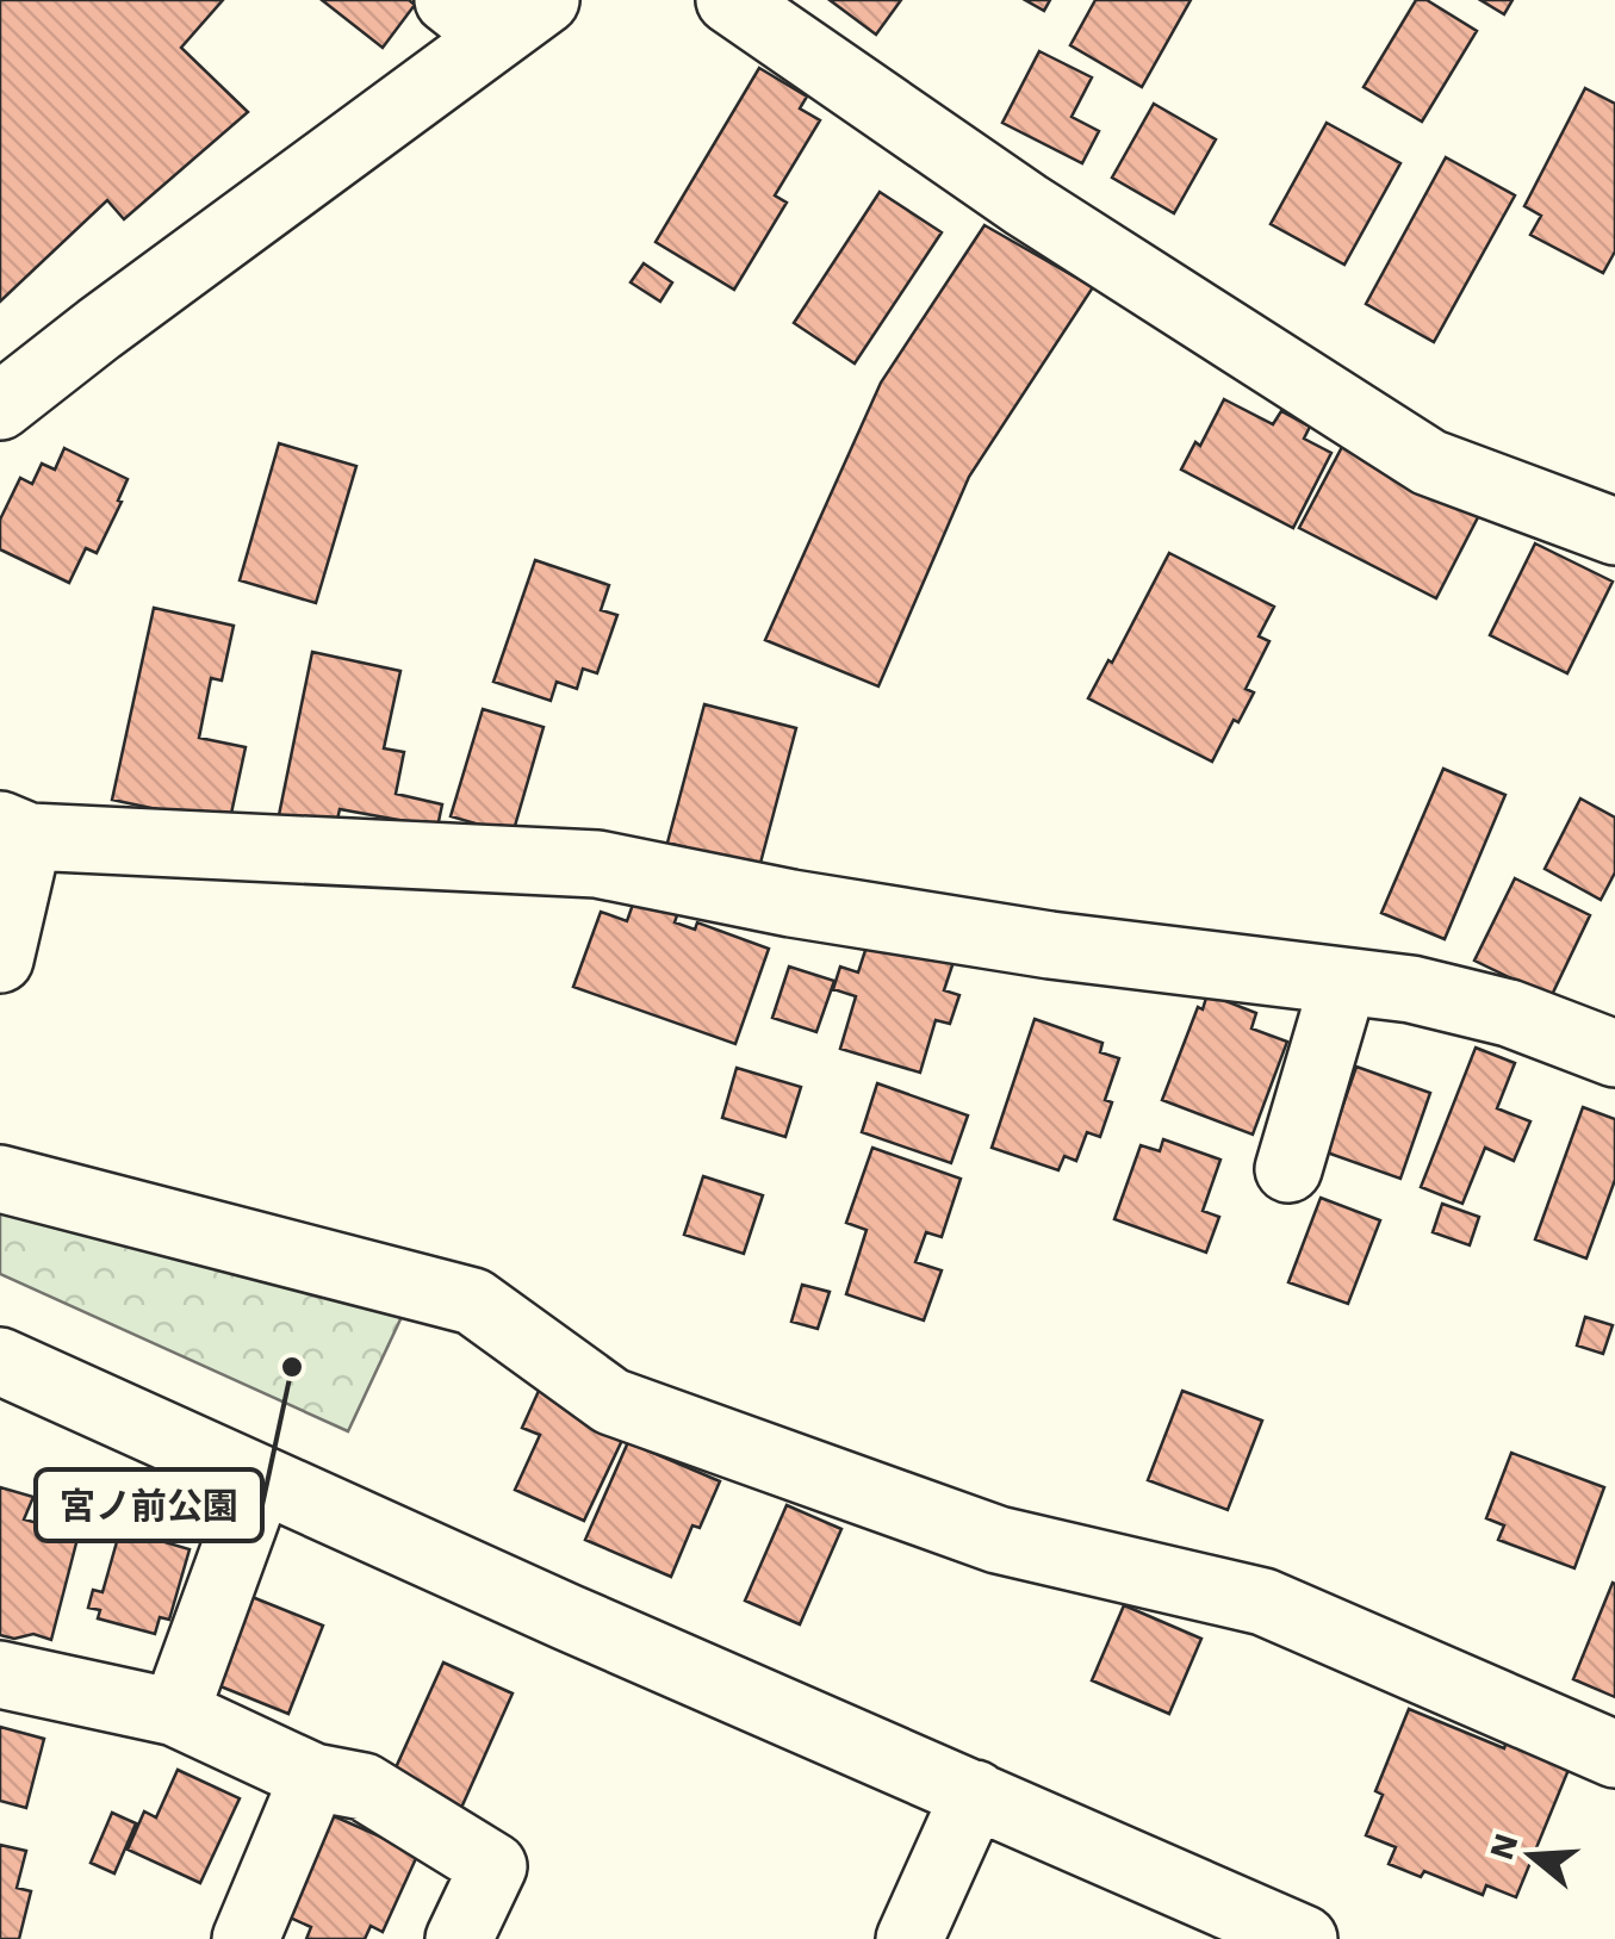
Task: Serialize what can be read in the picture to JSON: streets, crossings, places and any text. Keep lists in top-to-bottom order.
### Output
{
  "places": ["宮ノ前公園"],
  "north": "left"
}
